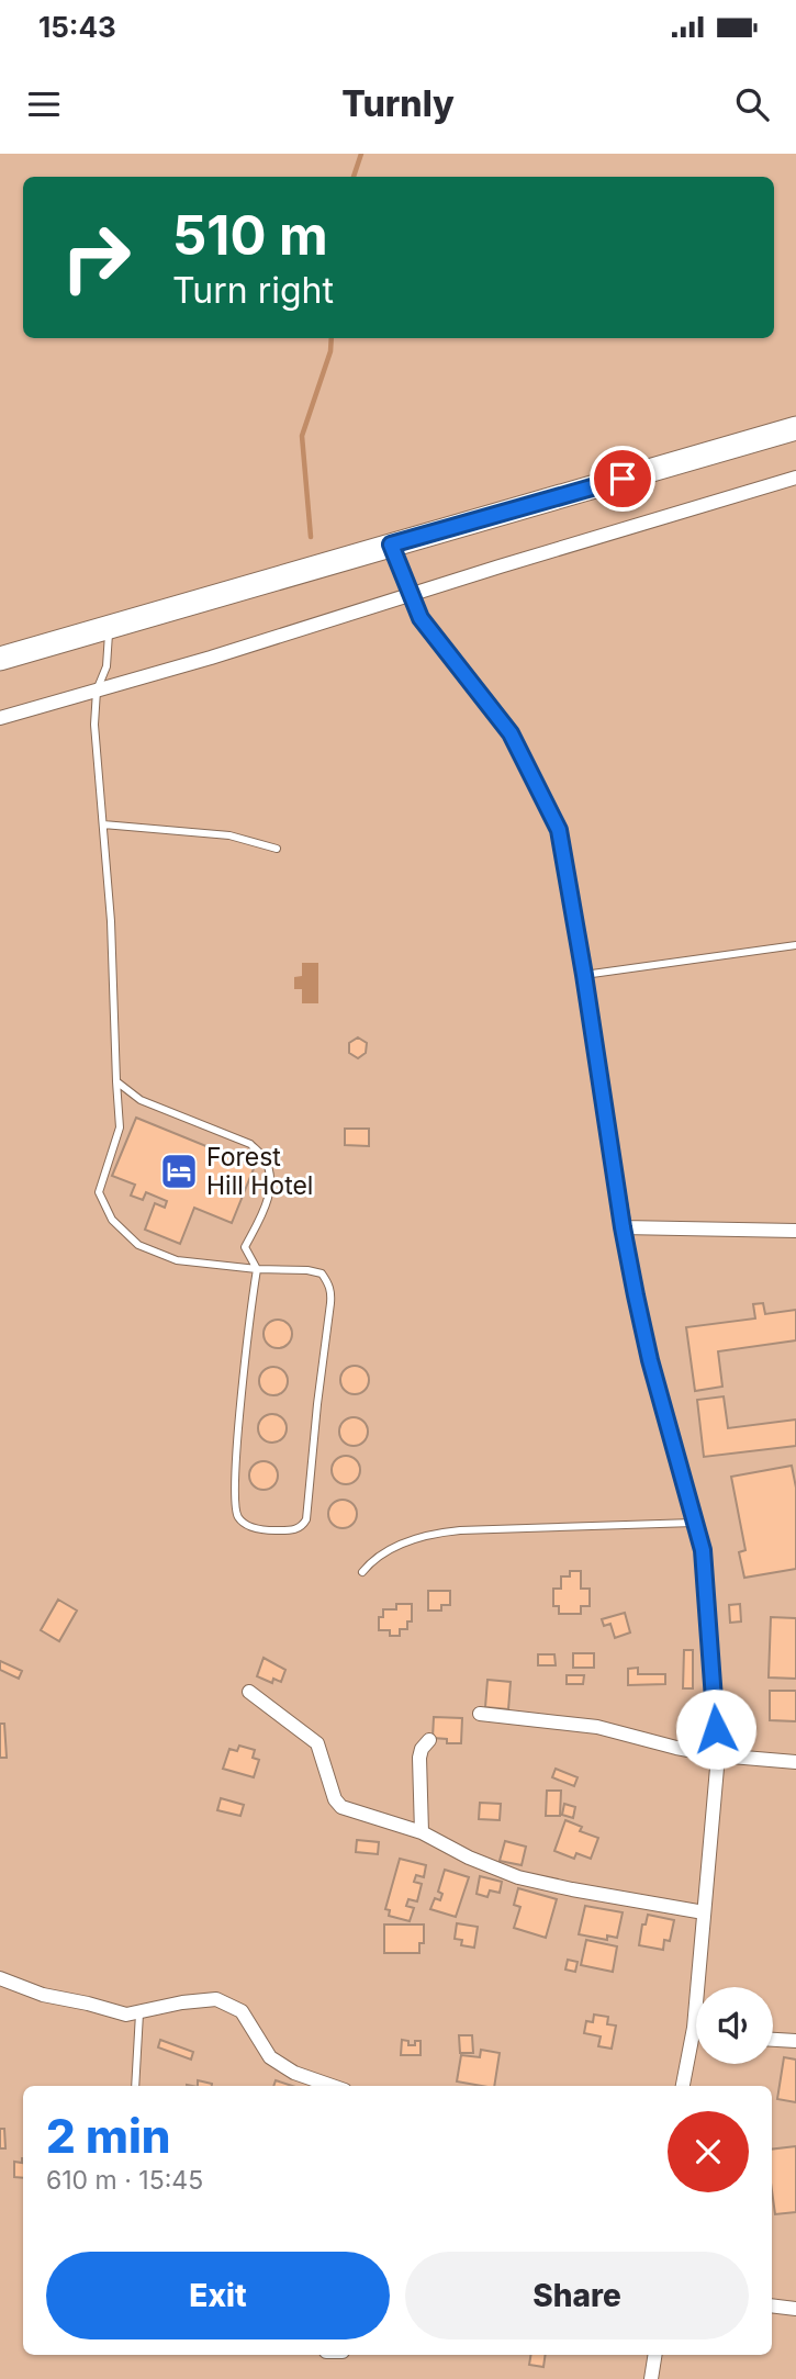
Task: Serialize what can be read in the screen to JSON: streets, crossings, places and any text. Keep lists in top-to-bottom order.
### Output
{
  "places": {
    "hotel": ["Forest Hill Hotel"]
  },
  "page": {
    "status": "15:43",
    "header": "Turnly",
    "turn": ["510 m", "Turn right"],
    "heading": ["2 min", "610 m · 15:45"],
    "buttons": ["Exit", "Share"]
  }
}
